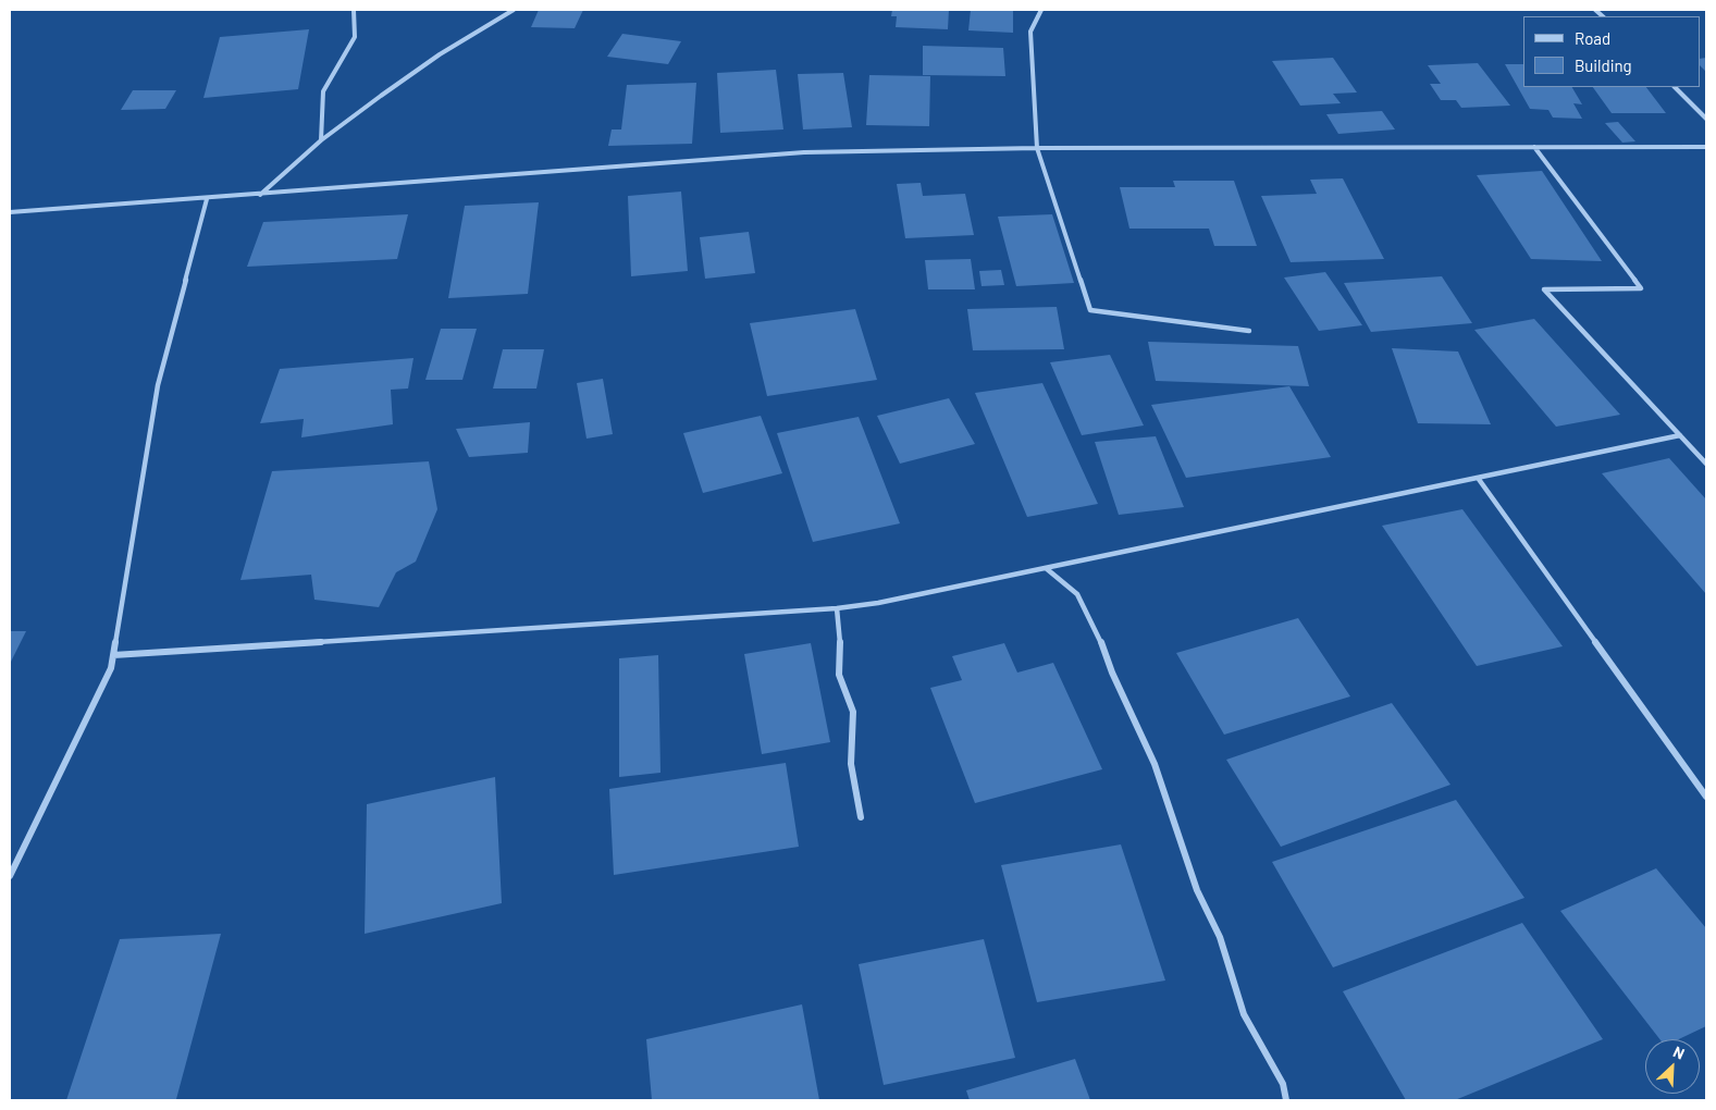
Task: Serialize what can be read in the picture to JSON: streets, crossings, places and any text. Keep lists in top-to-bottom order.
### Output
{
  "legend": ["Road", "Building"],
  "north": "top right"
}
